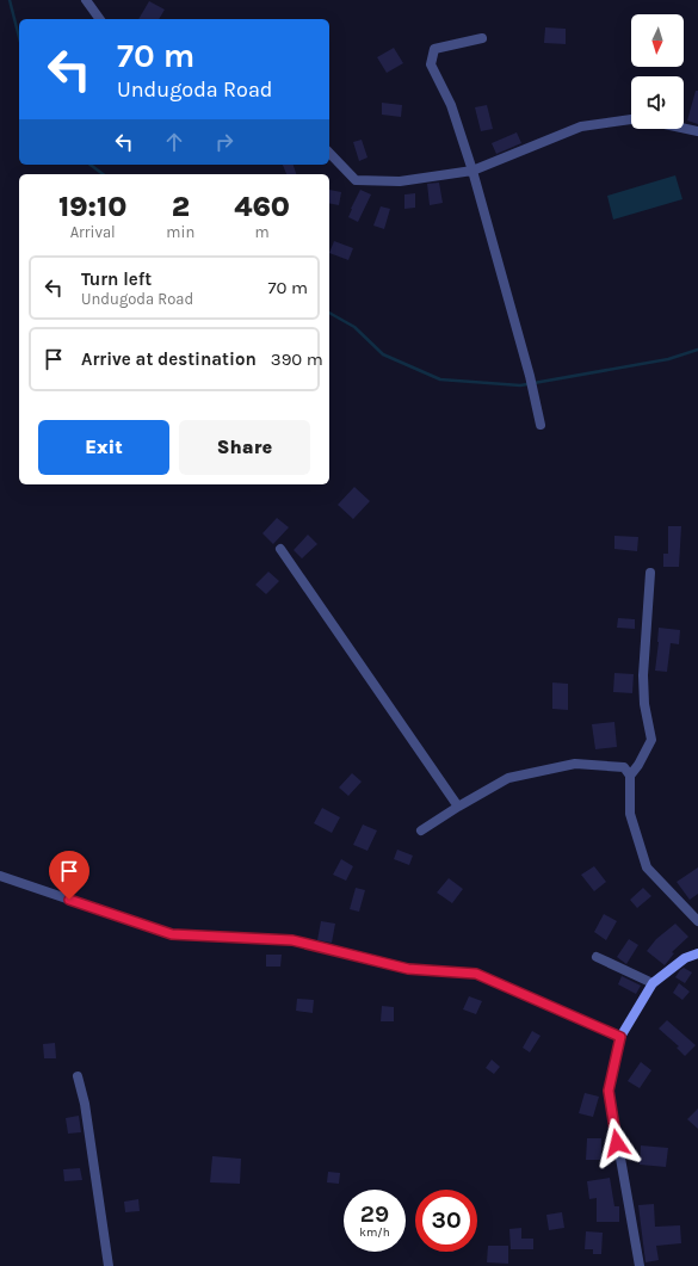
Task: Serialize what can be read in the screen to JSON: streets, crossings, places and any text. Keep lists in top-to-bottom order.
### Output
{
  "north": "bottom",
  "page": {
    "turn": ["70 m", "Undugoda Road"],
    "eta": [
      "19:10",
      "Arrival",
      "2",
      "min",
      "460",
      "m"
    ],
    "list": [
      {
        "name": "Turn left",
        "note": "Undugoda Road",
        "value": "70 m"
      },
      {
        "name": "Arrive at destination",
        "value": "390 m"
      }
    ],
    "buttons": ["Exit", "Share"],
    "speed": "29 km/h",
    "limit": "30"
  }
}
